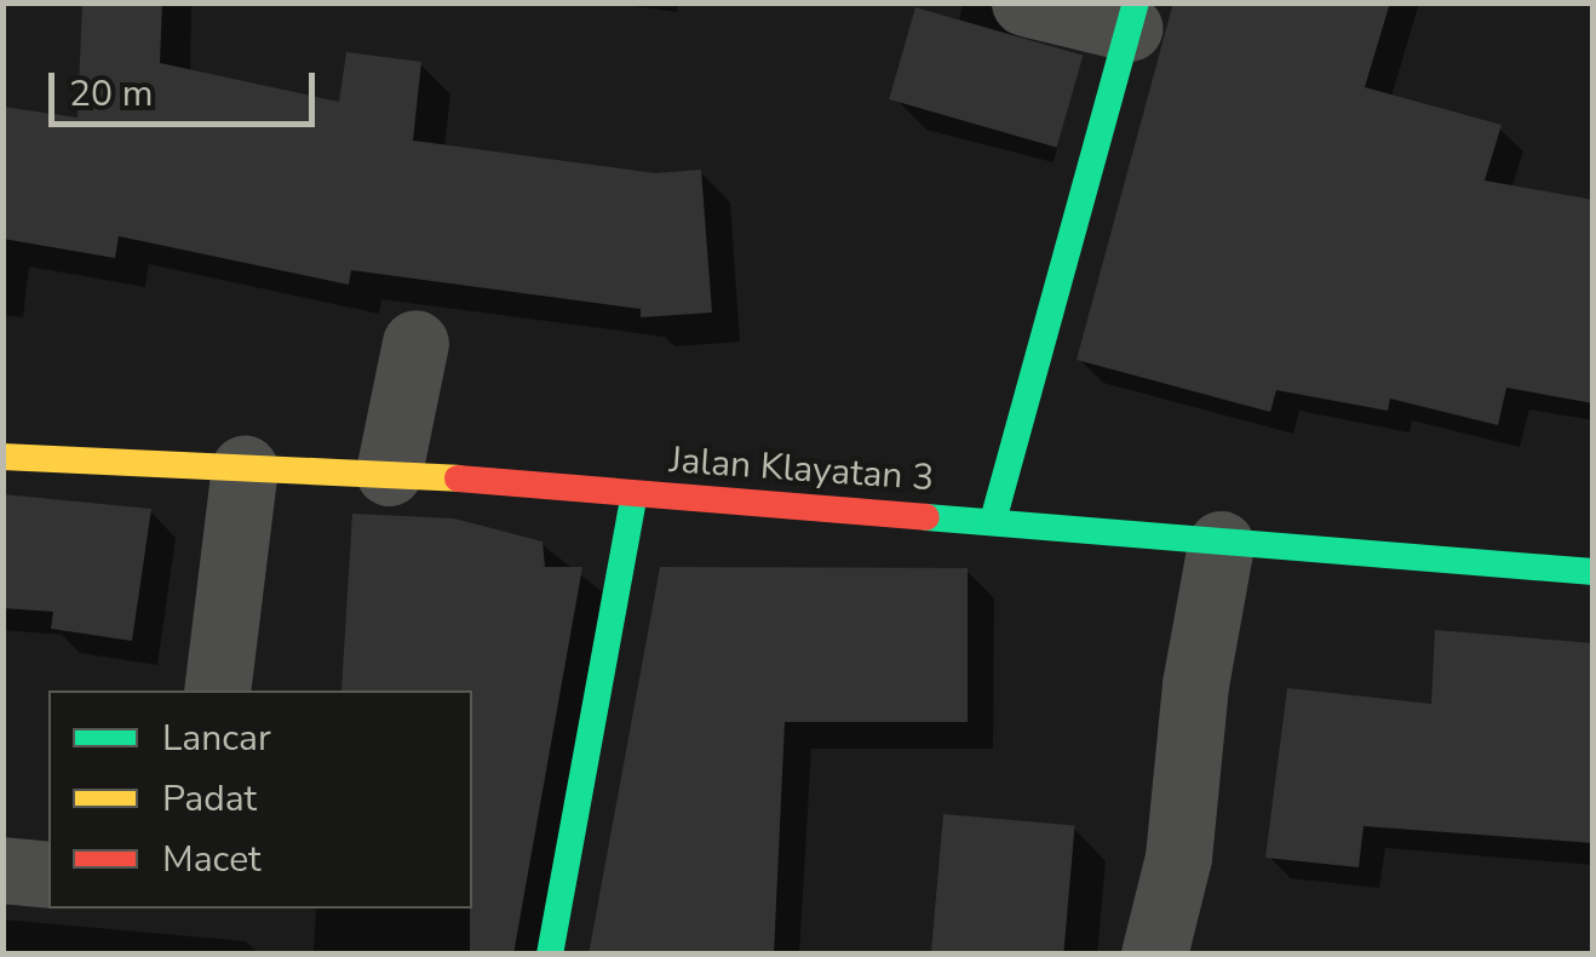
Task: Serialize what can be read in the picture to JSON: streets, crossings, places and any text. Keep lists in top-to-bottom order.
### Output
{
  "streets": {
    "street": ["Jalan Klayatan 3"]
  },
  "legend": ["Lancar", "Padat", "Macet"],
  "scale_bar": "20 m"
}
